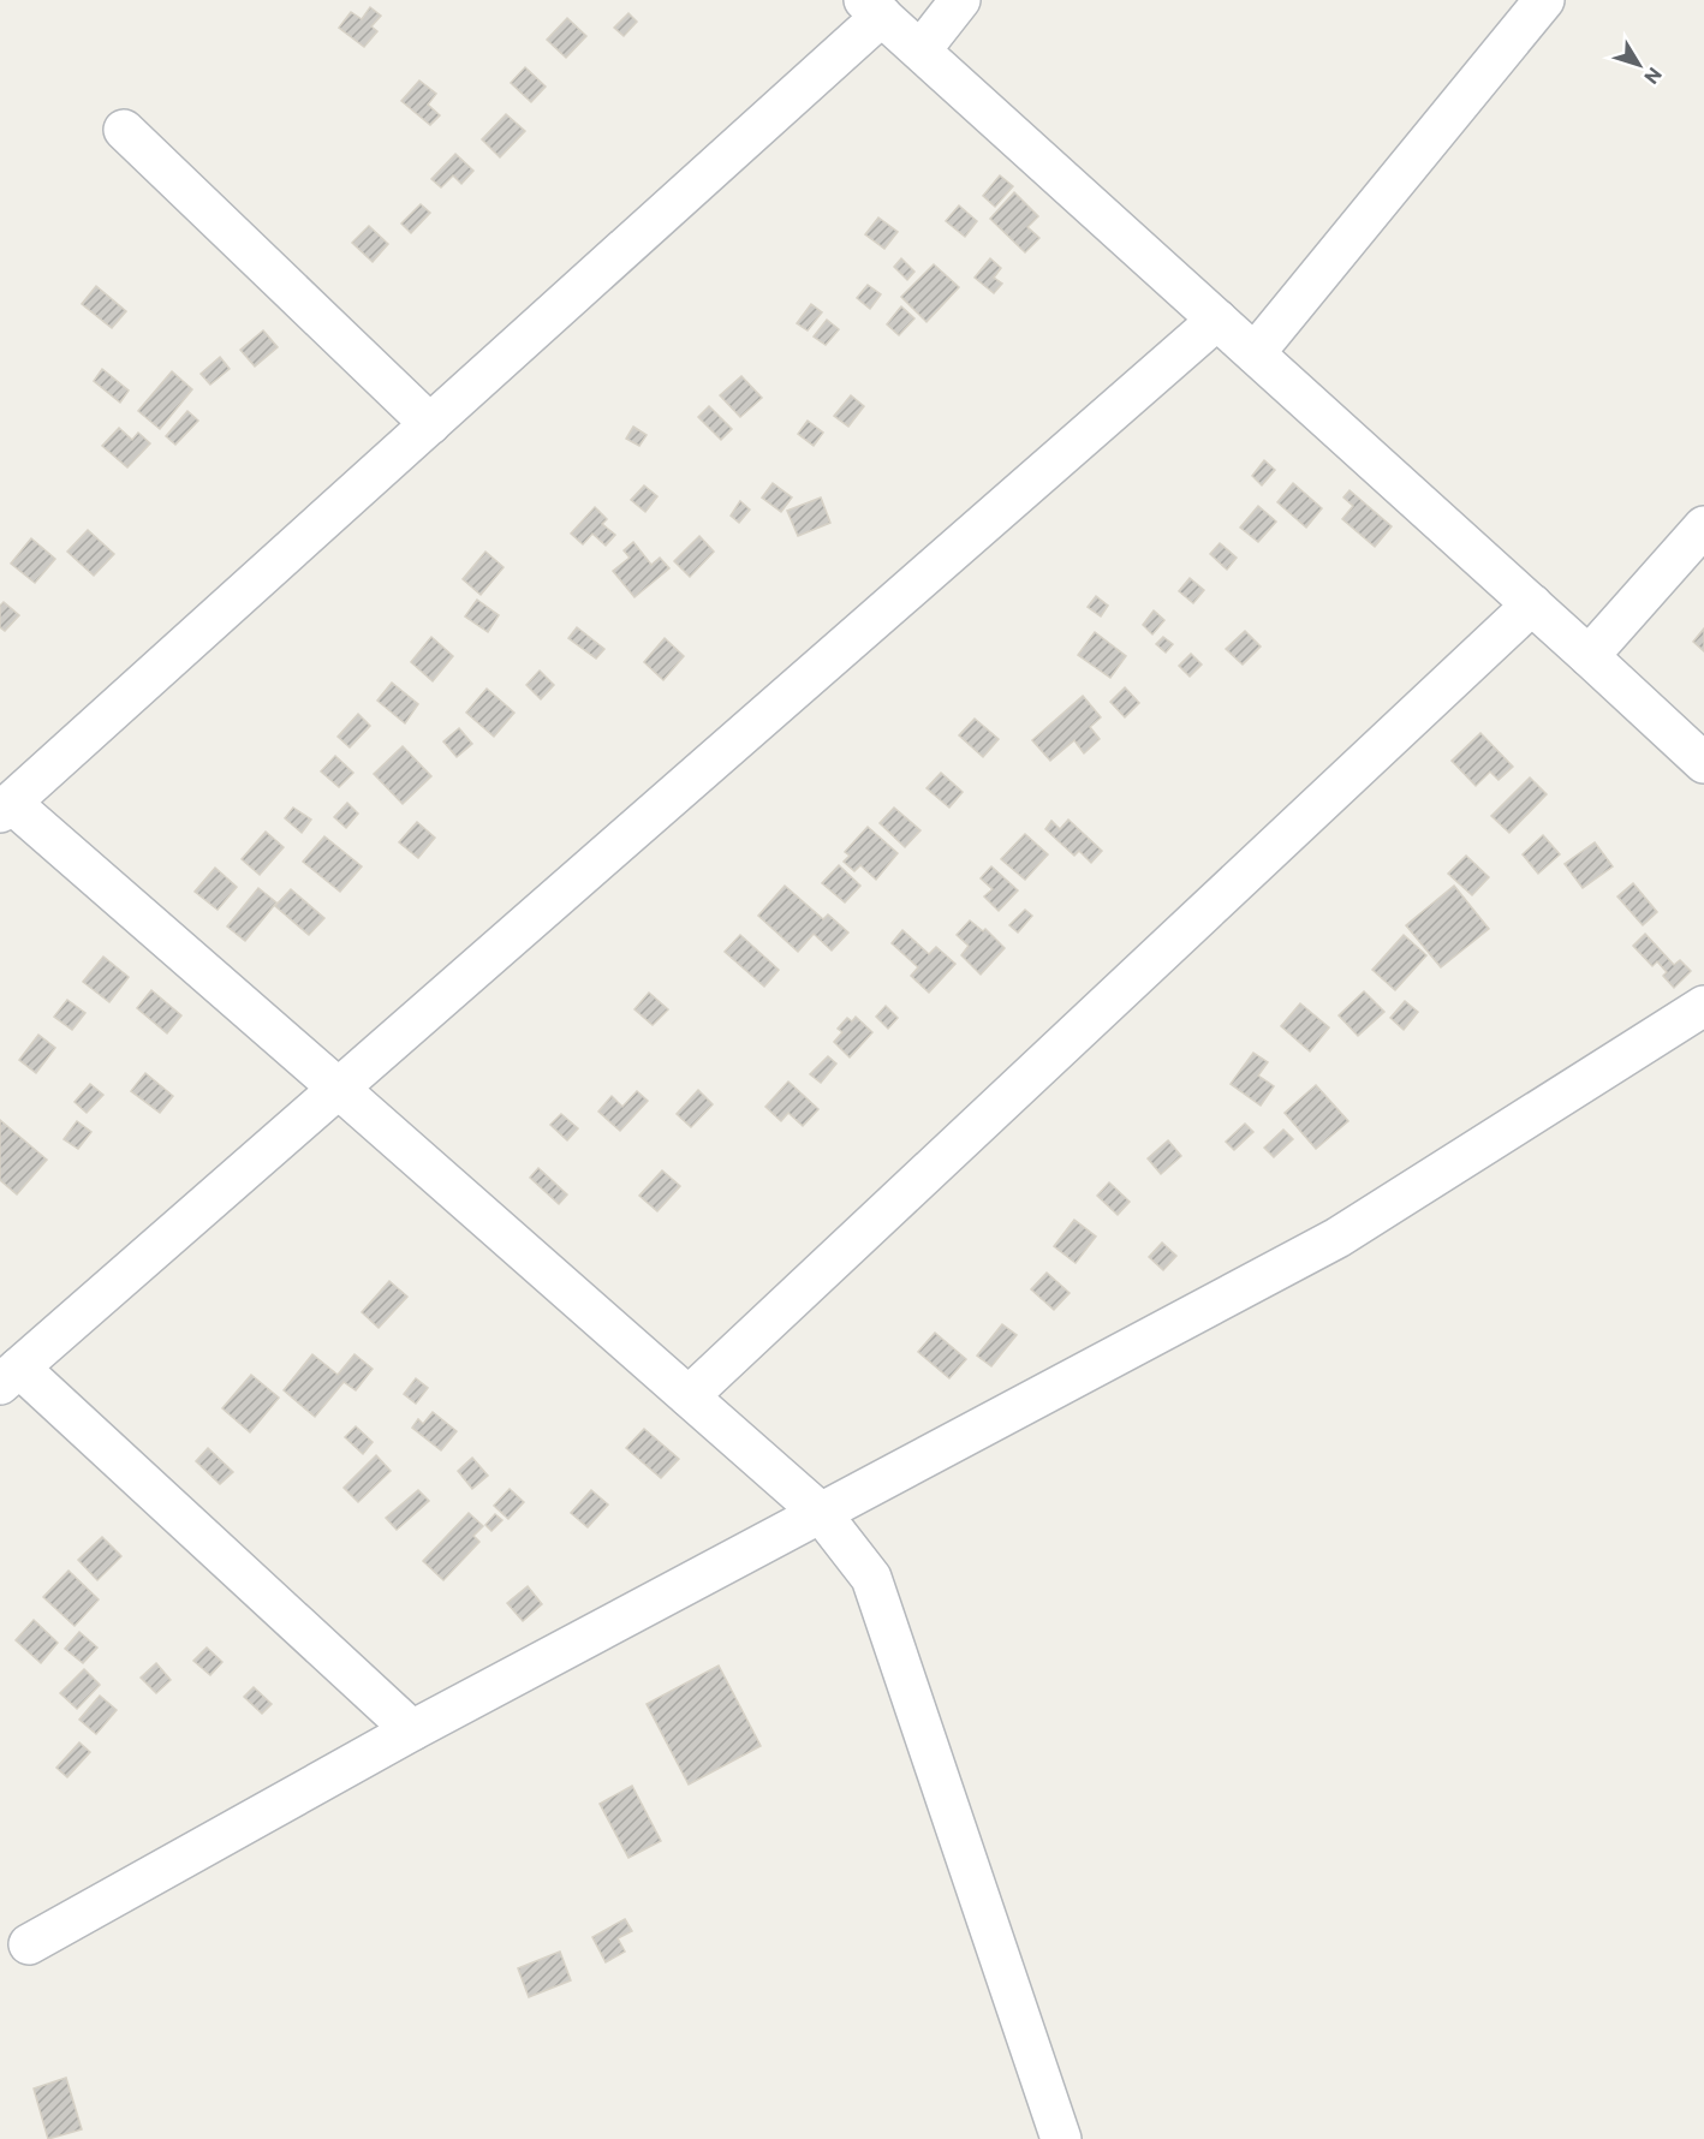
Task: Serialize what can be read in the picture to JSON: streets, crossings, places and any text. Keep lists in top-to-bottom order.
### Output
{
  "north": "bottom right"
}
